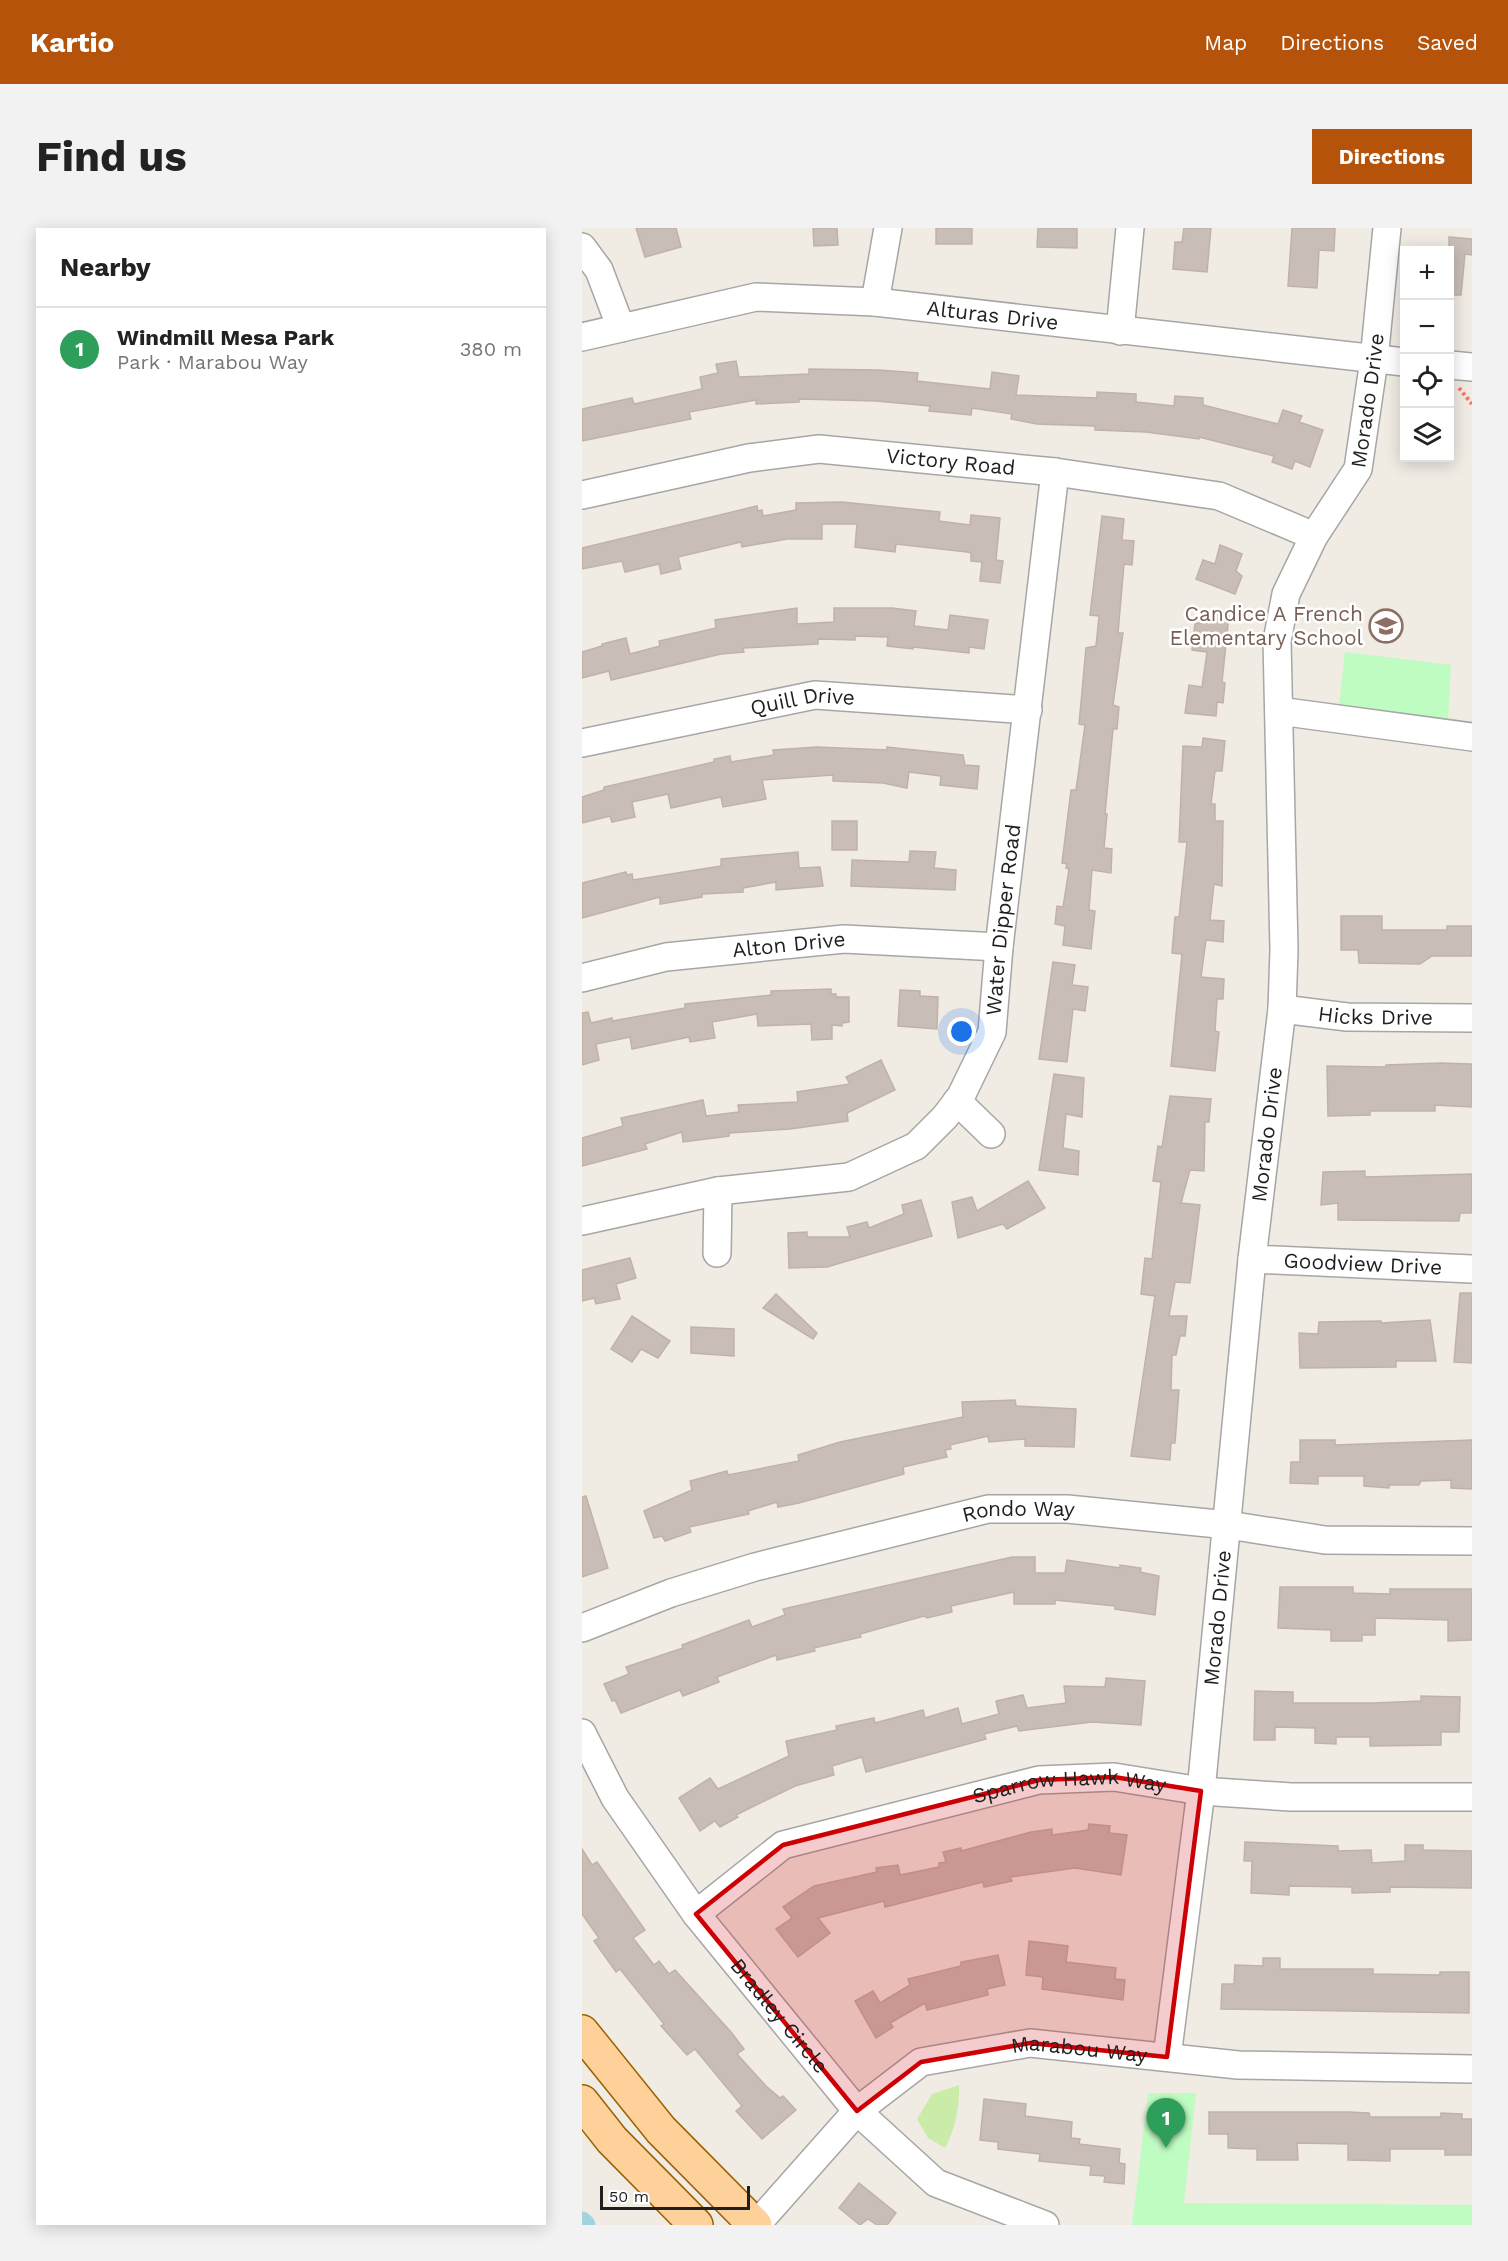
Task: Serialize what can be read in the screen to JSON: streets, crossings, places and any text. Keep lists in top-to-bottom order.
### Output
{
  "streets": {
    "street": [
      "Alturas Drive",
      "Morado Drive",
      "Victory Road",
      "Quill Drive",
      "Water Dipper Road",
      "Alton Drive",
      "Hicks Drive",
      "Goodview Drive",
      "Rondo Way",
      "Sparrow Hawk Way",
      "Bradley Circle",
      "Marabou Way"
    ]
  },
  "crossings": [
    ["Alturas Drive", "Morado Drive"],
    ["Morado Drive", "Victory Road"],
    ["Morado Drive", "Hicks Drive"],
    ["Morado Drive", "Goodview Drive"],
    ["Morado Drive", "Rondo Way"],
    ["Morado Drive", "Sparrow Hawk Way"],
    ["Morado Drive", "Marabou Way"],
    ["Victory Road", "Water Dipper Road"],
    ["Quill Drive", "Water Dipper Road"],
    ["Water Dipper Road", "Alton Drive"],
    ["Sparrow Hawk Way", "Bradley Circle"],
    ["Bradley Circle", "Marabou Way"]
  ],
  "places": {
    "school or university": ["Candice A French Elementary School"]
  },
  "scale_bar": "50 m",
  "page": {
    "header": "Kartio",
    "nav": ["Map", "Directions", "Saved"],
    "buttons": "Directions",
    "title": "Find us",
    "heading": "Nearby",
    "map_buttons": ["+", "−"],
    "list": [
      {
        "mark": "1",
        "name": "Windmill Mesa Park",
        "note": "Park · Marabou Way",
        "value": "380 m"
      }
    ],
    "pins": "1",
    "scale": "50 m"
  }
}
